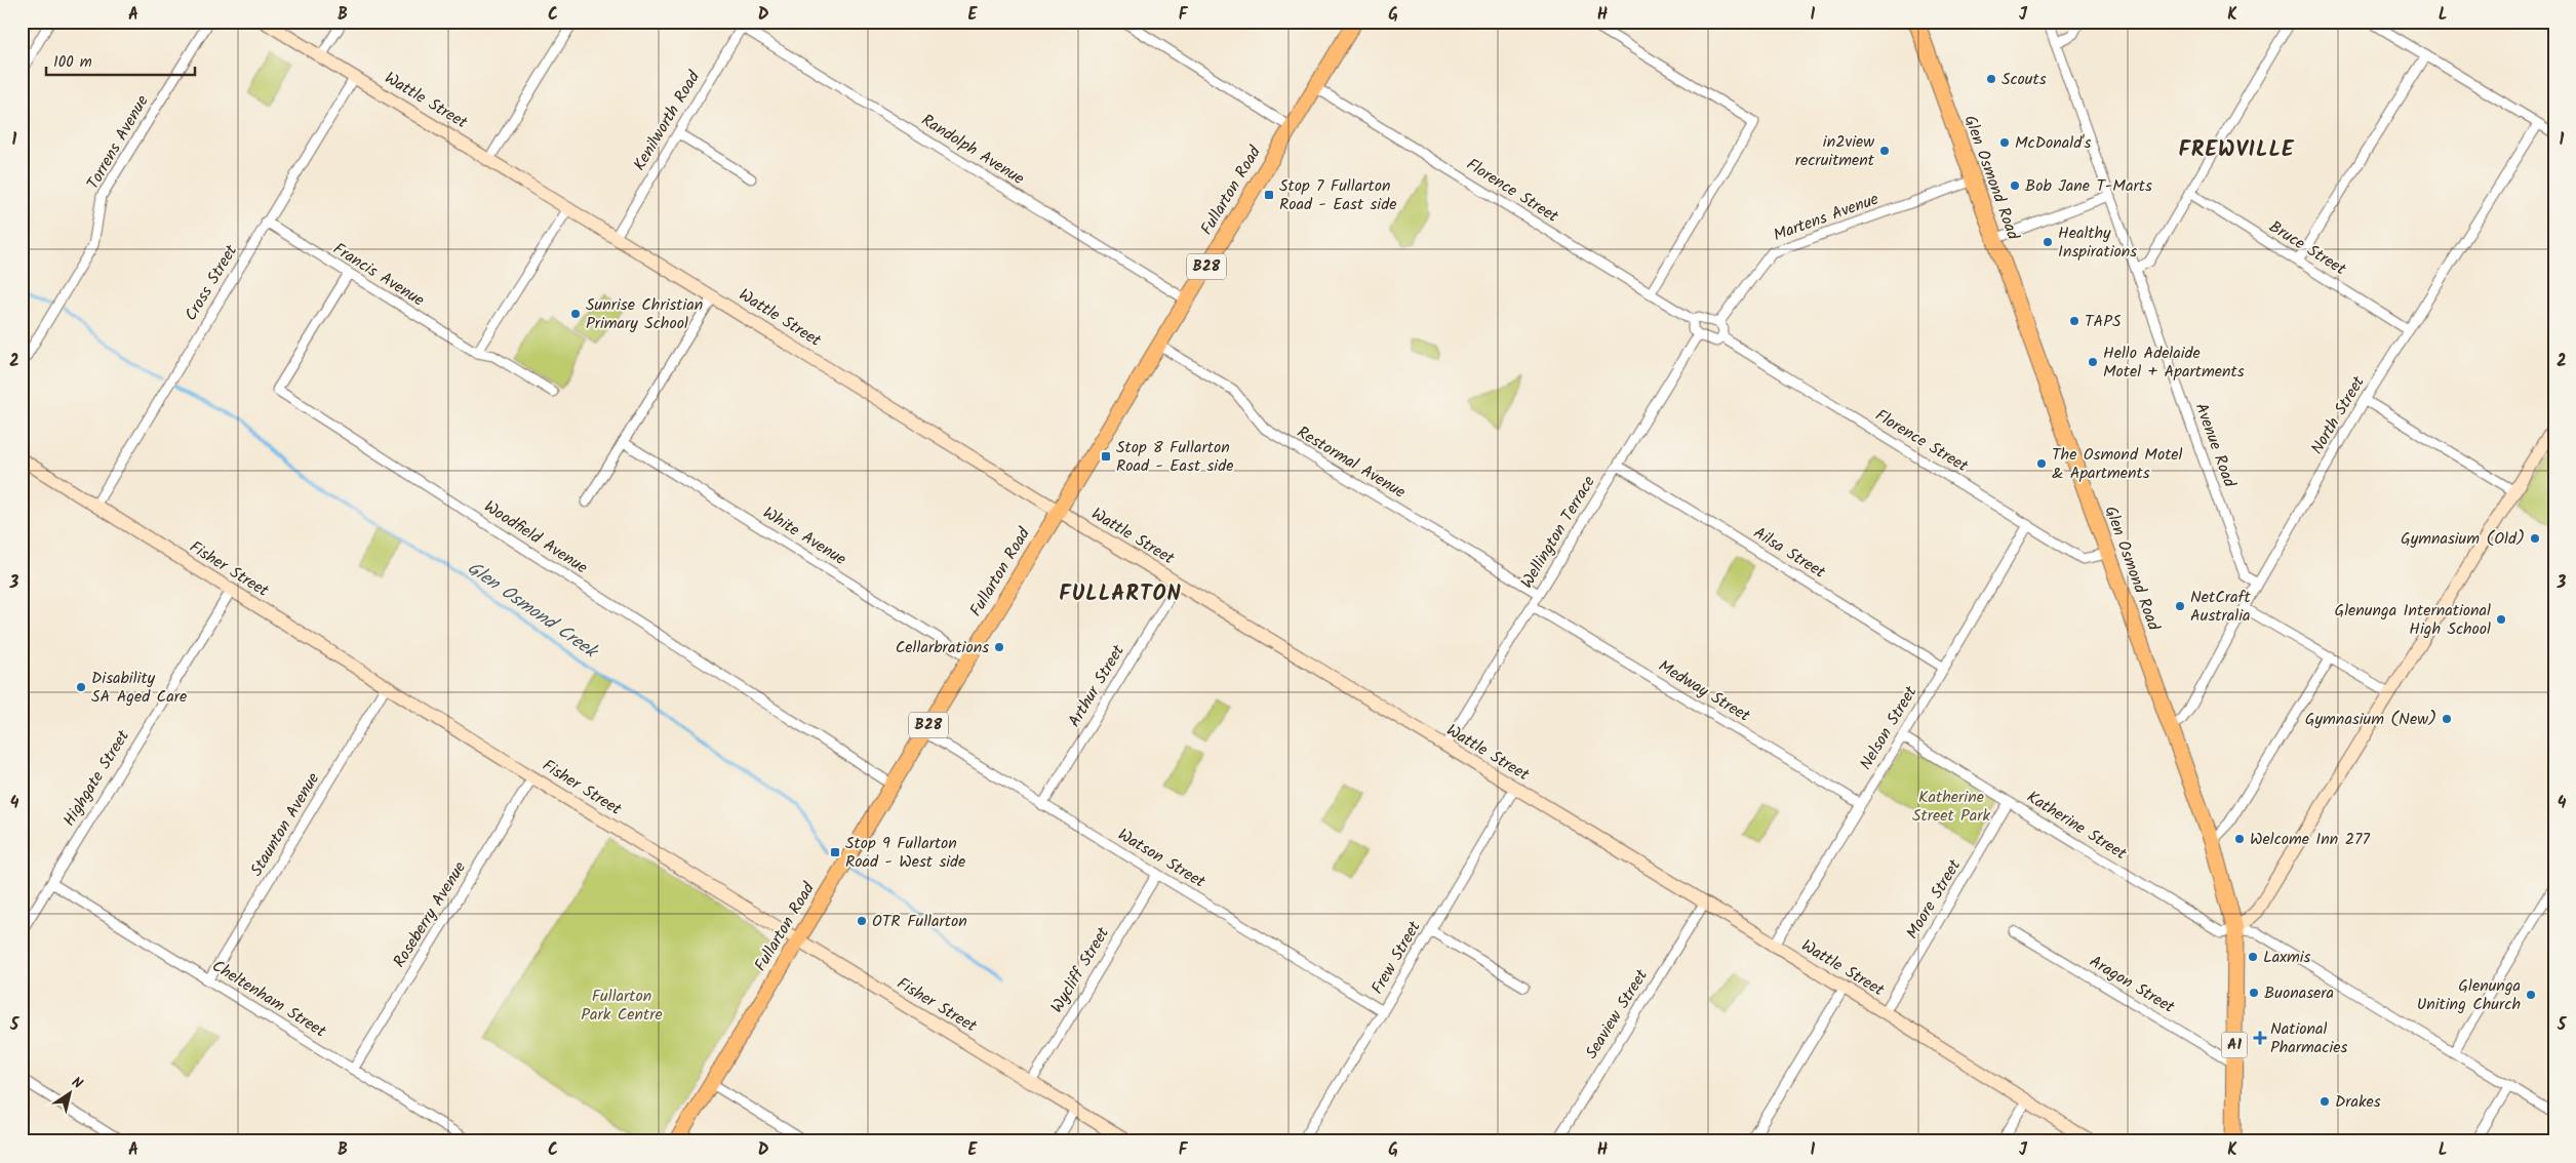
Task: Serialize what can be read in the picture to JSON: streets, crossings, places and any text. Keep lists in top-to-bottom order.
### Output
{
  "streets": {
    "highway": ["Glen Osmond Road", "A1"],
    "main road": ["Fullarton Road", "B28"],
    "street": [
      "Wattle Street",
      "Kenilworth Road",
      "Torrens Avenue",
      "Randolph Avenue",
      "Florence Street",
      "Martens Avenue",
      "Bruce Street",
      "Francis Avenue",
      "Cross Street",
      "North Street",
      "Avenue Road",
      "Restormal Avenue",
      "Wellington Terrace",
      "White Avenue",
      "Woodfield Avenue",
      "Ailsa Street",
      "Fisher Street",
      "Arthur Street",
      "Medway Street",
      "Nelson Street",
      "Highgate Street",
      "Staunton Avenue",
      "Katherine Street",
      "Watson Street",
      "Moore Street",
      "Roseberry Avenue",
      "Frew Street",
      "Wycliff Street",
      "Aragon Street",
      "Cheltenham Street",
      "Seaview Street"
    ]
  },
  "crossings": [
    ["Wattle Street", "Kenilworth Road"],
    ["Wattle Street", "Fullarton Road"],
    ["Wattle Street", "Cross Street"],
    ["Wattle Street", "Wellington Terrace"],
    ["Wattle Street", "Arthur Street"],
    ["Wattle Street", "Nelson Street"],
    ["Wattle Street", "Moore Street"],
    ["Wattle Street", "Frew Street"],
    ["Wattle Street", "Seaview Street"],
    ["Kenilworth Road", "Randolph Avenue"],
    ["Randolph Avenue", "Fullarton Road"],
    ["Glen Osmond Road", "Florence Street"],
    ["Glen Osmond Road", "Martens Avenue"],
    ["Glen Osmond Road", "North Street"],
    ["Glen Osmond Road", "Katherine Street"],
    ["Glen Osmond Road", "Aragon Street"],
    ["Fullarton Road", "Florence Street"],
    ["Fullarton Road", "Restormal Avenue"],
    ["Fullarton Road", "White Avenue"],
    ["Fullarton Road", "Woodfield Avenue"],
    ["Fullarton Road", "Fisher Street"],
    ["Fullarton Road", "Watson Street"],
    ["Florence Street", "Nelson Street"],
    ["Bruce Street", "North Street"],
    ["Francis Avenue", "Cross Street"],
    ["Francis Avenue", "Woodfield Avenue"],
    ["Cross Street", "Fisher Street"],
    ["North Street", "Avenue Road"],
    ["Restormal Avenue", "Wellington Terrace"],
    ["Wellington Terrace", "Ailsa Street"],
    ["Wellington Terrace", "Medway Street"],
    ["Ailsa Street", "Nelson Street"],
    ["Fisher Street", "Highgate Street"],
    ["Fisher Street", "Staunton Avenue"],
    ["Fisher Street", "Roseberry Avenue"],
    ["Fisher Street", "Wycliff Street"],
    ["Arthur Street", "Watson Street"],
    ["Medway Street", "Nelson Street"],
    ["Nelson Street", "Katherine Street"],
    ["Highgate Street", "Cheltenham Street"],
    ["Staunton Avenue", "Cheltenham Street"],
    ["Katherine Street", "Moore Street"],
    ["Watson Street", "Frew Street"],
    ["Watson Street", "Wycliff Street"],
    ["Roseberry Avenue", "Cheltenham Street"]
  ],
  "districts": ["FREWVILLE", "FULLARTON"],
  "water": ["Glen Osmond Creek"],
  "parks": ["Katherine Street Park", "Fullarton Park Centre"],
  "places": {
    "other": [
      "Scouts",
      "McDonald's",
      "in2view recruitment",
      "Bob Jane T-Marts",
      "Healthy Inspirations",
      "Sunrise Christian Primary School",
      "TAPS",
      "Hello Adelaide Motel + Apartments",
      "The Osmond Motel & Apartments",
      "Gymnasium (Old)",
      "NetCraft Australia",
      "Glenunga International High School",
      "Cellarbrations",
      "Disability SA Aged Care",
      "Gymnasium (New)",
      "Welcome Inn 277",
      "OTR Fullarton",
      "Laxmis",
      "Buonasera",
      "Glenunga Uniting Church",
      "Drakes"
    ],
    "transit": ["Stop 7 Fullarton Road - East side", "Stop 8 Fullarton Road - East side", "Stop 9 Fullarton Road - West side"],
    "health": ["National Pharmacies"]
  },
  "scale_bar": "100 m",
  "north": "top right",
  "grid": {
    "columns": [
      "A",
      "B",
      "C",
      "D",
      "E",
      "F",
      "G",
      "H",
      "I",
      "J",
      "K",
      "L"
    ],
    "rows": [
      "1",
      "2",
      "3",
      "4",
      "5"
    ]
  }
}
